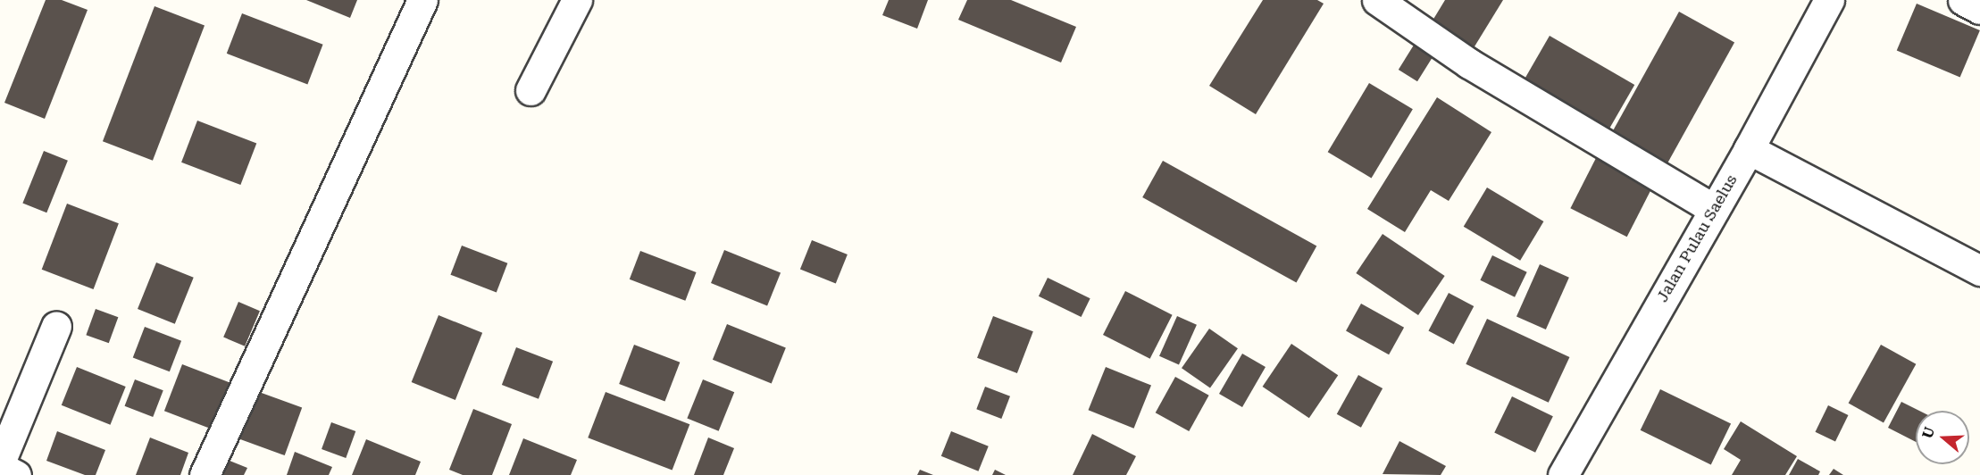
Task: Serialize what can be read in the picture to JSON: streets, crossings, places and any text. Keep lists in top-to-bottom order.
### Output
{
  "streets": {
    "street": ["Jalan Pulau Saelus"]
  },
  "north": "left"
}
